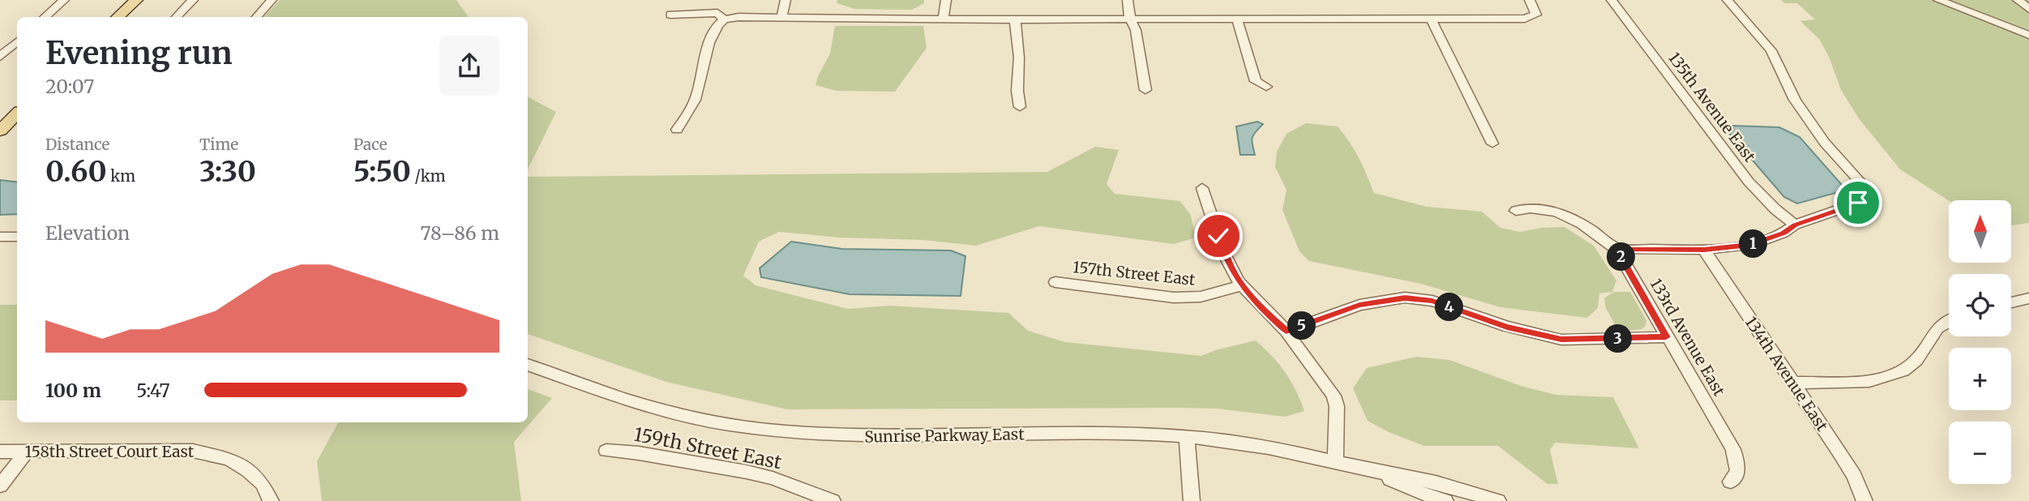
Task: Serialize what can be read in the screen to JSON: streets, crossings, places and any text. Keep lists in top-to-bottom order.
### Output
{
  "streets": {
    "street": [
      "135th Avenue East",
      "157th Street East",
      "133rd Avenue East",
      "134th Avenue East",
      "Sunrise Parkway East",
      "159th Street East",
      "158th Street Court East"
    ]
  },
  "north": "top",
  "page": {
    "heading": ["Evening run", "20:07"],
    "stats": [
      ["Distance", "0.60 km"],
      ["Time", "3:30"],
      ["Pace", "5:50 /km"]
    ],
    "map_buttons": ["+", "−"],
    "chart": ["Elevation", "78–86 m"],
    "pins": [
      "1",
      "2",
      "4",
      "5",
      "3"
    ],
    "list": [
      {
        "name": "100 m",
        "note": "5:47"
      }
    ]
  }
}
